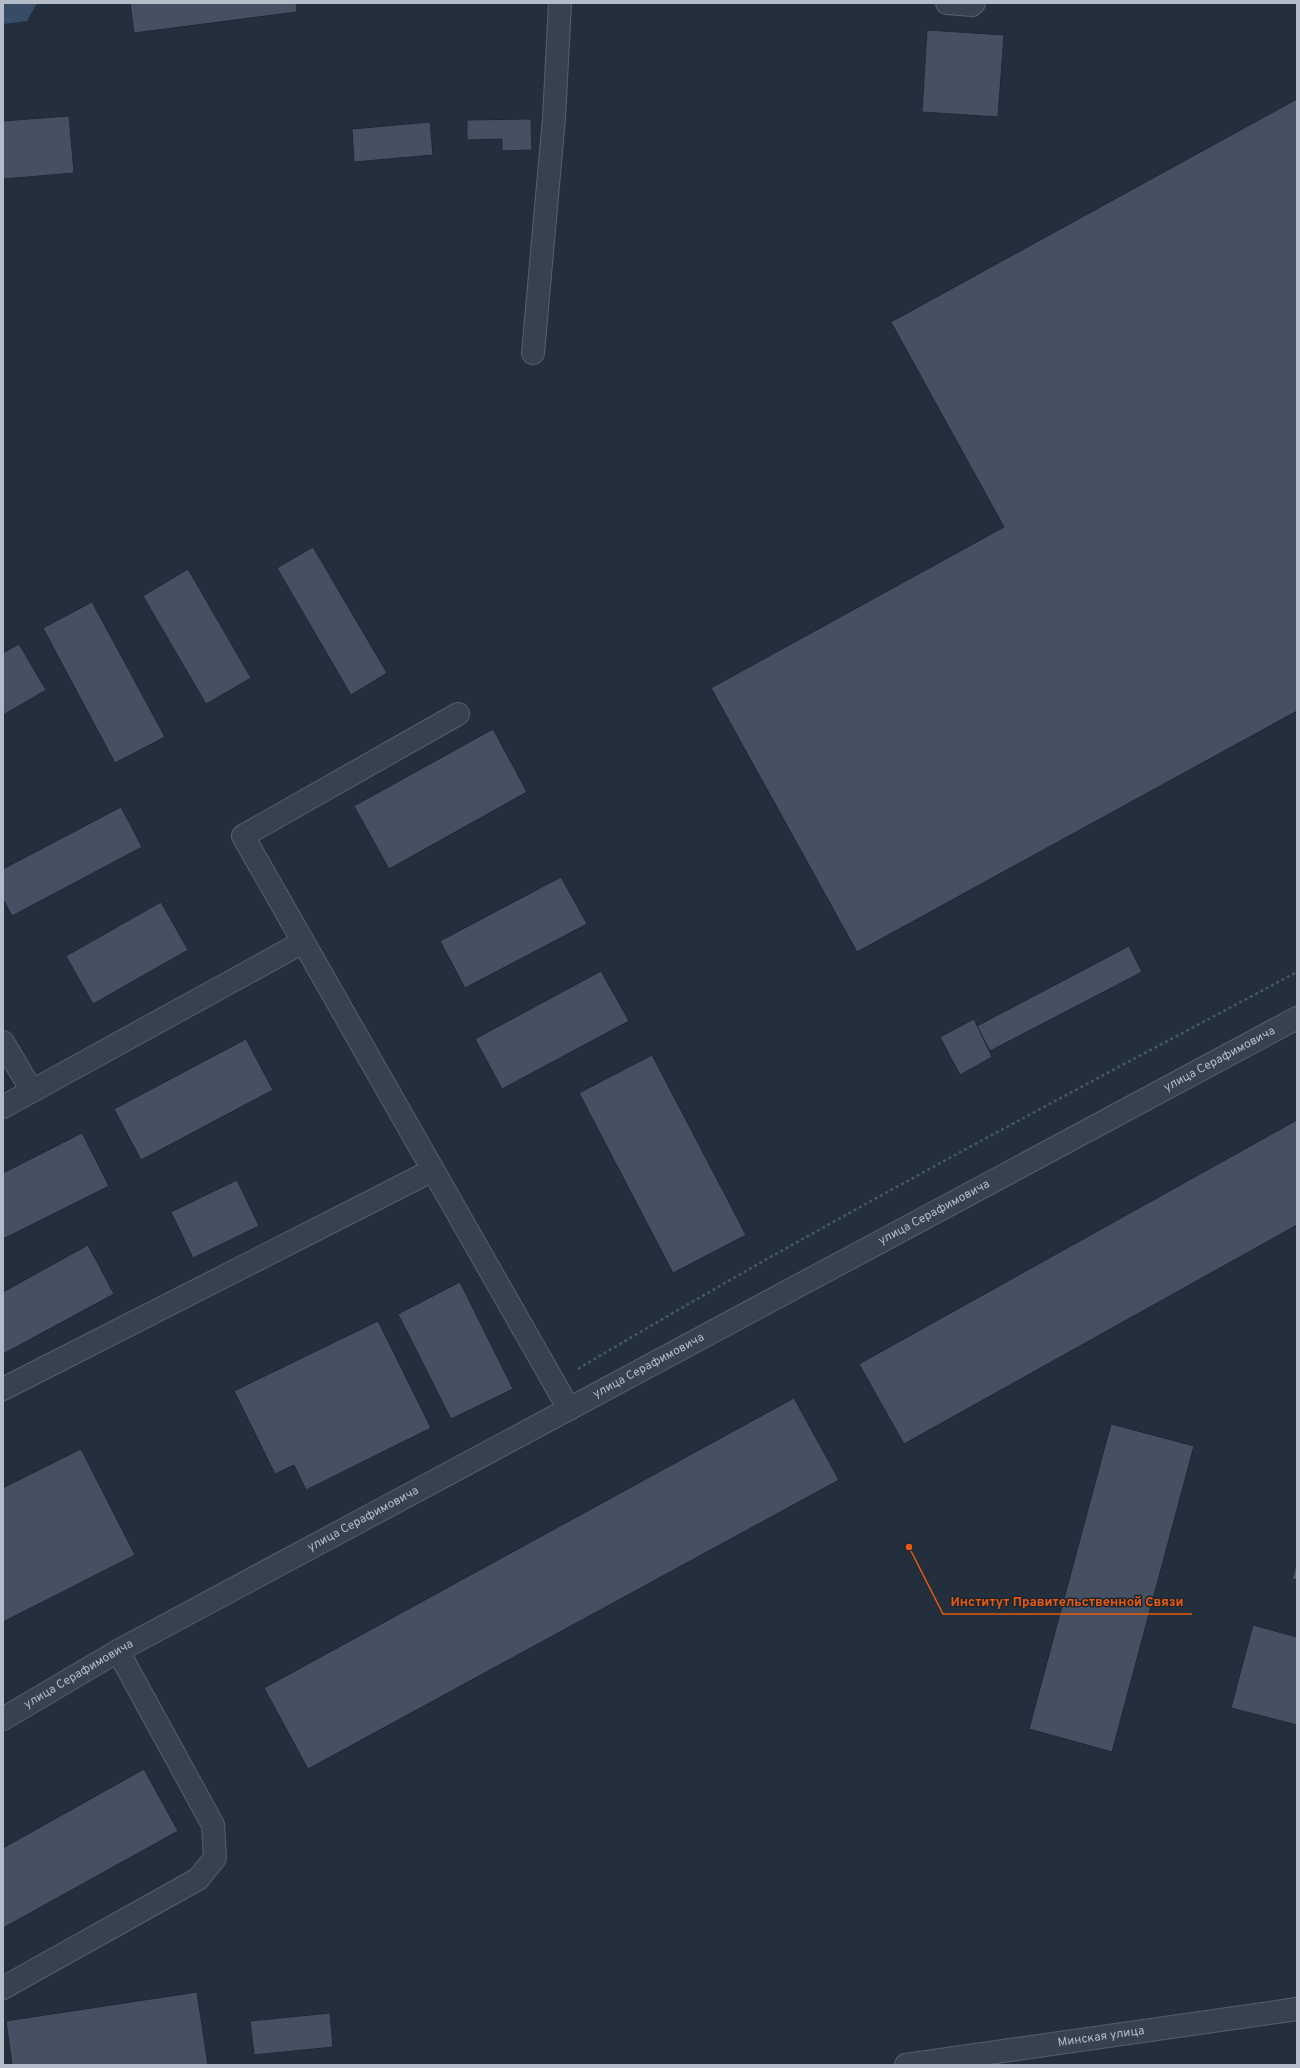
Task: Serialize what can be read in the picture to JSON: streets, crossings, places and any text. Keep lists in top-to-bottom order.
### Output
{
  "streets": {
    "street": ["улица Серафимовича", "Минская улица"]
  },
  "places": ["Институт Правительственной Связи"]
}
